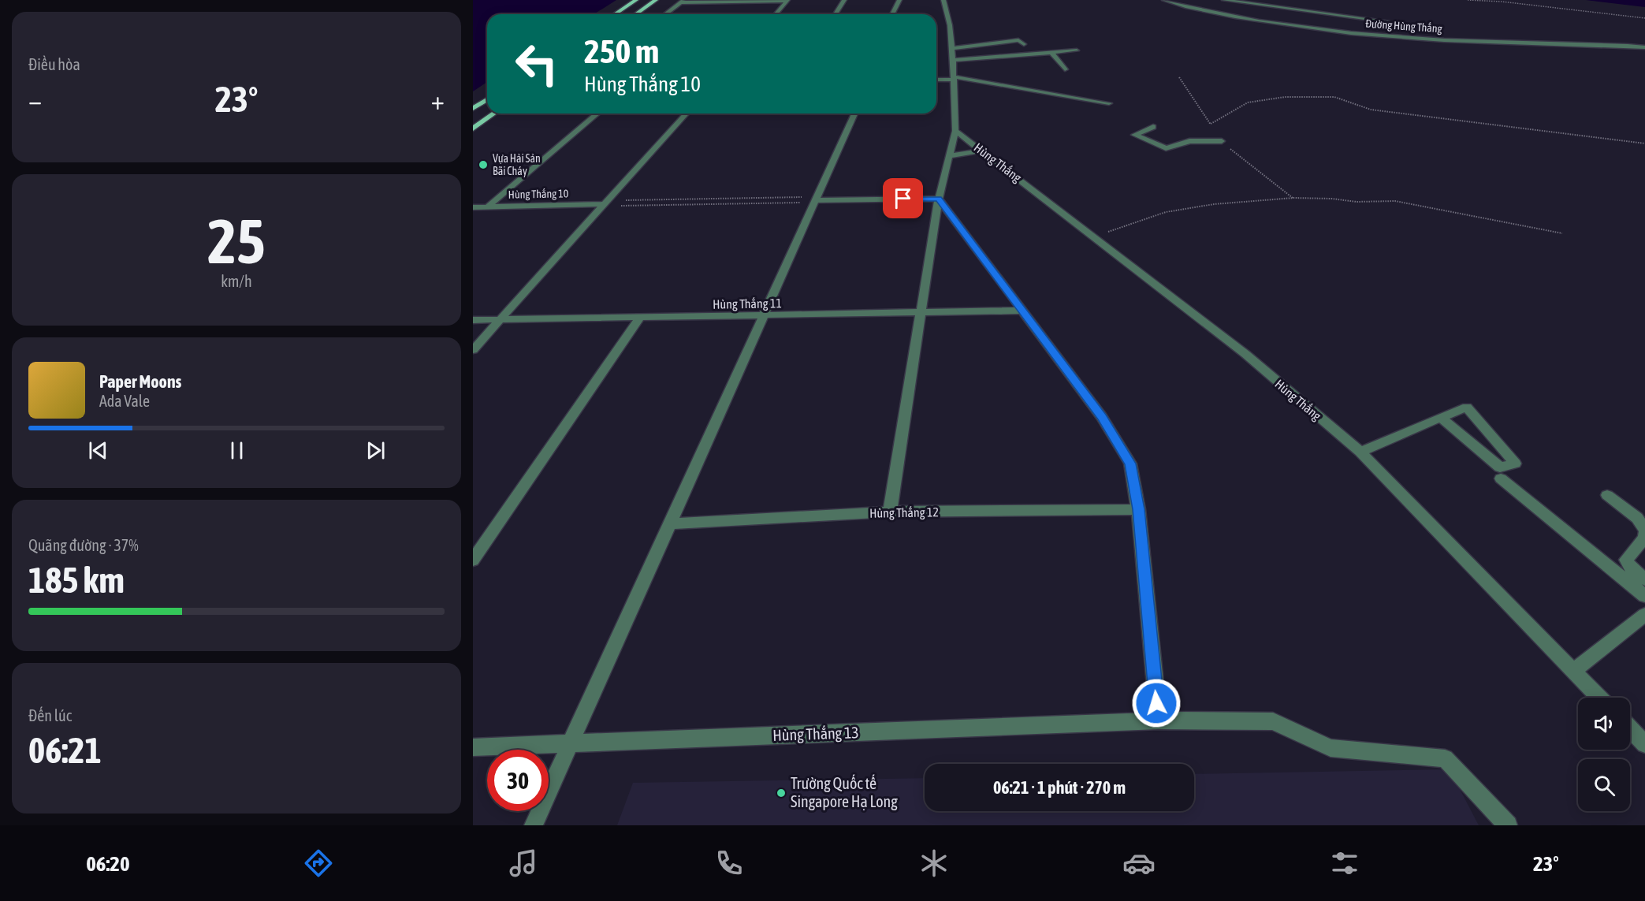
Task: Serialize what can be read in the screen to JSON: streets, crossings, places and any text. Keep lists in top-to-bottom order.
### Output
{
  "streets": {
    "street": [
      "Đường Hùng Thắng",
      "Hùng Thắng",
      "Hùng Thắng 10",
      "Hùng Thắng 11",
      "Hùng Thắng 12",
      "Hùng Thắng 13"
    ]
  },
  "places": ["Vựa Hải Sản Bãi Cháy", "Trường Quốc tế Singapore Hạ Long"],
  "page": {
    "tile": [
      "Điều hòa",
      ["25", "km/h"],
      ["Quãng đường · 37%", "185 km"],
      ["Đến lúc", "06:21"]
    ],
    "turn": ["250 m", "Hùng Thắng 10"],
    "heat": ["−", "23°", "+"],
    "song": ["Paper Moons", "Ada Vale"],
    "limit": "30",
    "trip": "06:21 · 1 phút · 270 m",
    "tabs": ["06:20", "23°"]
  }
}
